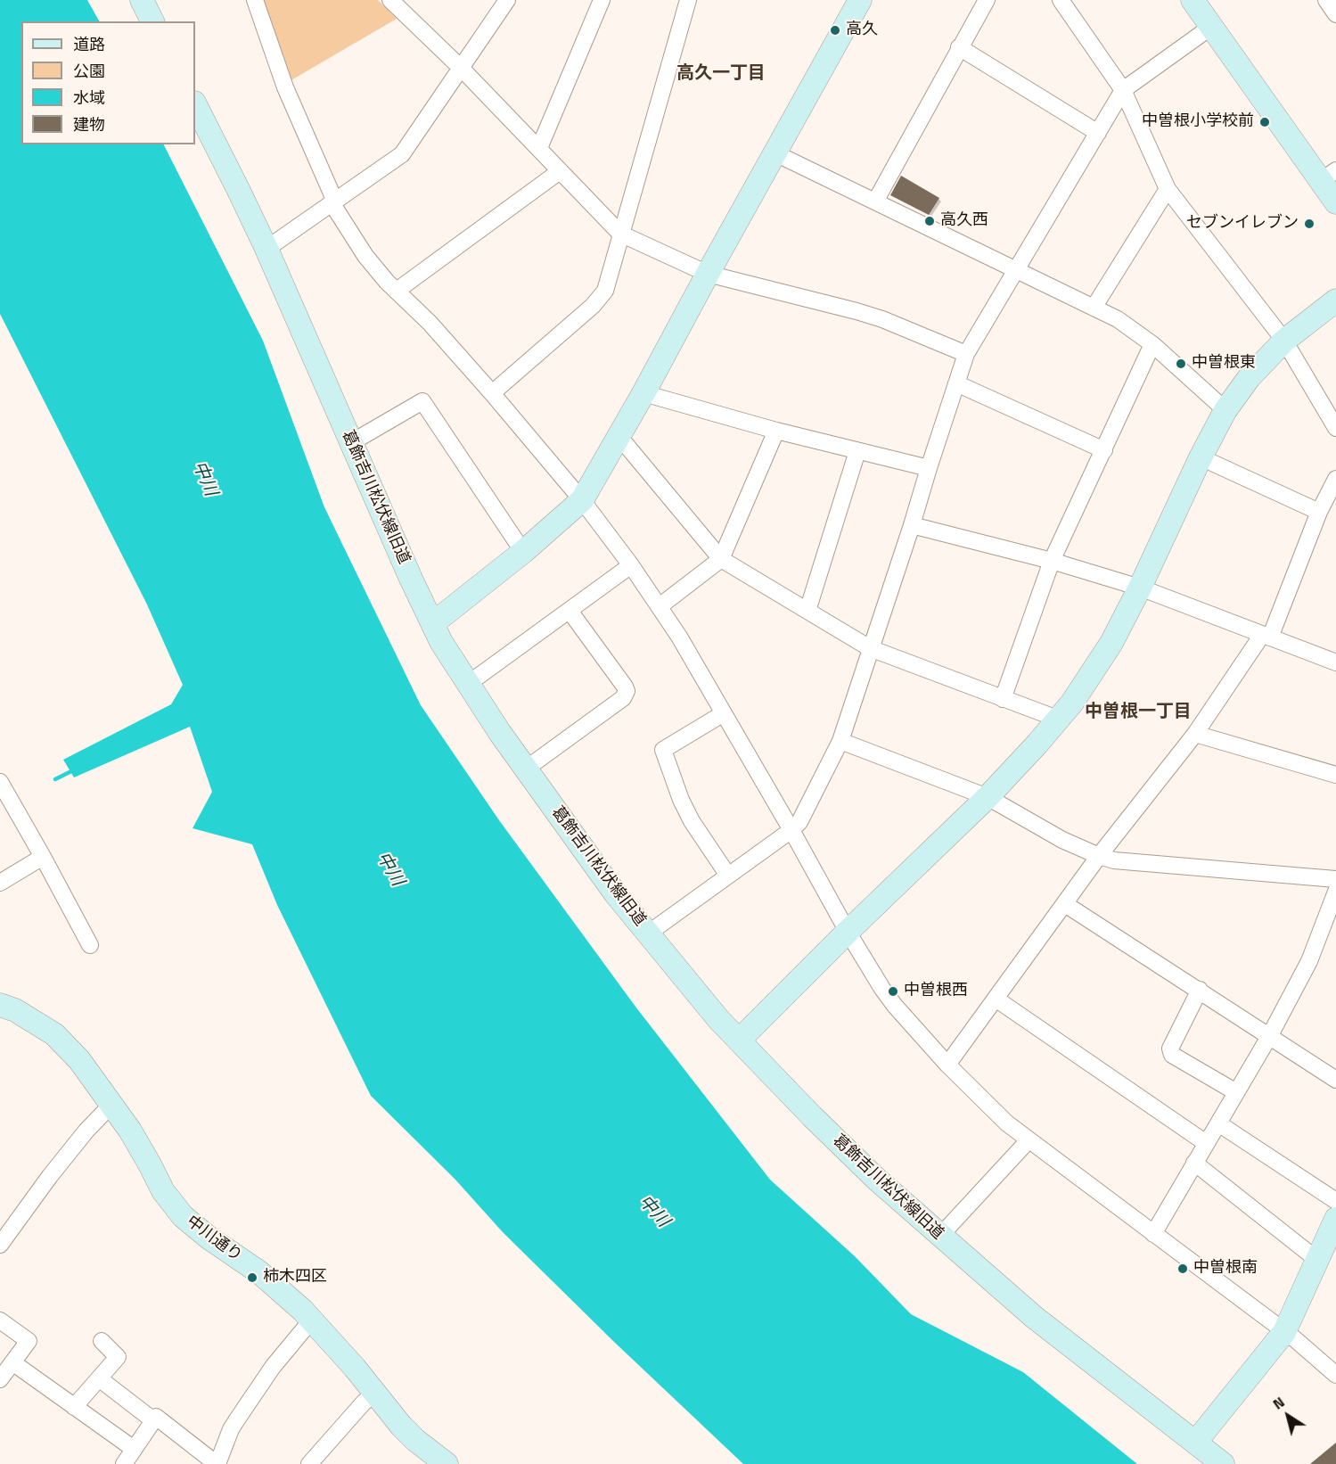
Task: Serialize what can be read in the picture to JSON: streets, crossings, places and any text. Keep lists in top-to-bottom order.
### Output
{
  "streets": {
    "street": ["葛飾吉川松伏線旧道", "中川通り"]
  },
  "districts": ["高久一丁目", "中曽根一丁目"],
  "water": ["中川"],
  "places": [
    "高久",
    "中曽根小学校前",
    "高久西",
    "セブンイレブン",
    "中曽根東",
    "中曽根西",
    "中曽根南",
    "柿木四区"
  ],
  "legend": [
    "道路",
    "公園",
    "水域",
    "建物"
  ],
  "north": "top left"
}
